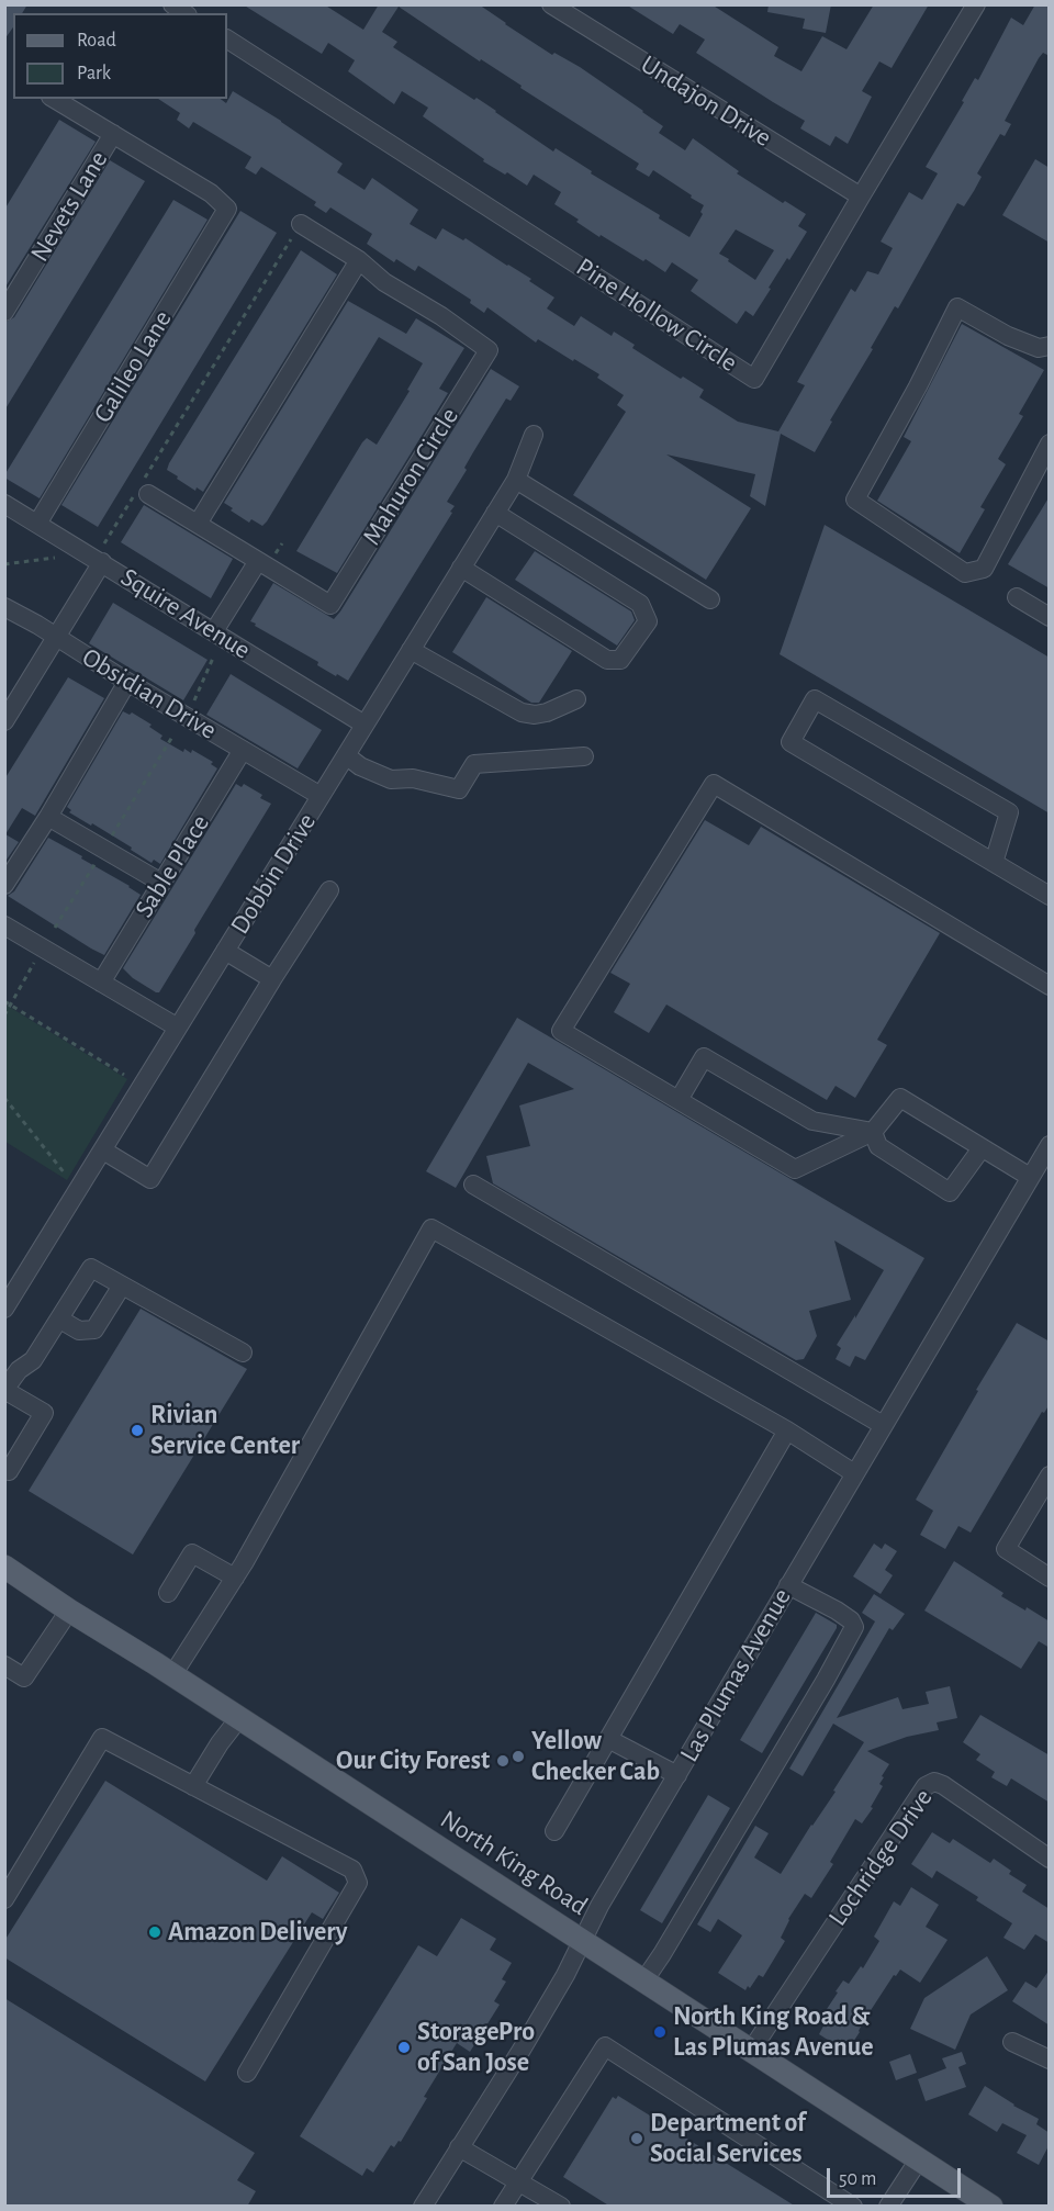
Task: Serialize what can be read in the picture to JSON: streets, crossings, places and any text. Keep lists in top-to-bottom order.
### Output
{
  "streets": {
    "main road": ["North King Road"],
    "street": [
      "Undajon Drive",
      "Nevets Lane",
      "Pine Hollow Circle",
      "Galileo Lane",
      "Mahuron Circle",
      "Squire Avenue",
      "Obsidian Drive",
      "Sable Place",
      "Dobbin Drive",
      "Las Plumas Avenue",
      "Lochridge Drive"
    ]
  },
  "crossings": [
    ["Undajon Drive", "Pine Hollow Circle"],
    ["Nevets Lane", "Galileo Lane"],
    ["Galileo Lane", "Squire Avenue"],
    ["Squire Avenue", "Dobbin Drive"],
    ["Obsidian Drive", "Sable Place"],
    ["Obsidian Drive", "Dobbin Drive"],
    ["Las Plumas Avenue", "North King Road"],
    ["Lochridge Drive", "North King Road"]
  ],
  "places": [
    "Rivian Service Center",
    "Yellow Checker Cab",
    "Our City Forest",
    "Amazon Delivery",
    "North King Road & Las Plumas Avenue",
    "StoragePro of San Jose",
    "Department of Social Services"
  ],
  "legend": ["Road", "Park"],
  "scale_bar": "50 m"
}
